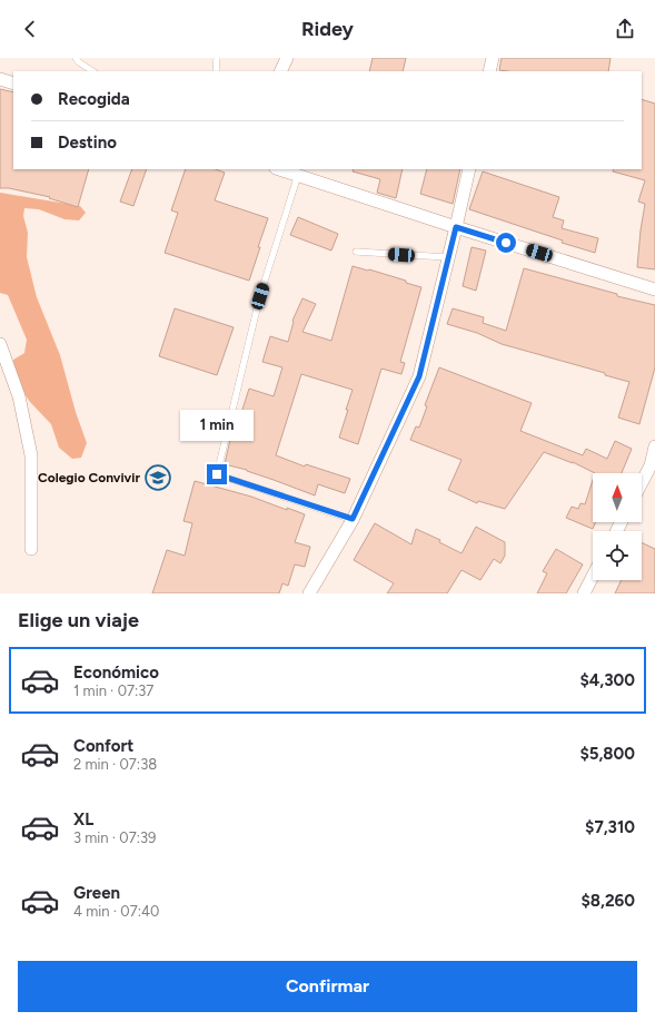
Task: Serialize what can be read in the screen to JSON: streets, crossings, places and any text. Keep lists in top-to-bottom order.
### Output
{
  "places": {
    "school or university": ["Colegio Convivir"]
  },
  "north": "top",
  "page": {
    "header": "Ridey",
    "banner": ["Recogida", "Destino"],
    "bubble": "1 min",
    "heading": "Elige un viaje",
    "list": [
      {
        "name": "Económico",
        "note": "1 min · 07:37",
        "value": "$4,300"
      },
      {
        "name": "Confort",
        "note": "2 min · 07:38",
        "value": "$5,800"
      },
      {
        "name": "XL",
        "note": "3 min · 07:39",
        "value": "$7,310"
      },
      {
        "name": "Green",
        "note": "4 min · 07:40",
        "value": "$8,260"
      }
    ],
    "buttons": "Confirmar"
  }
}
